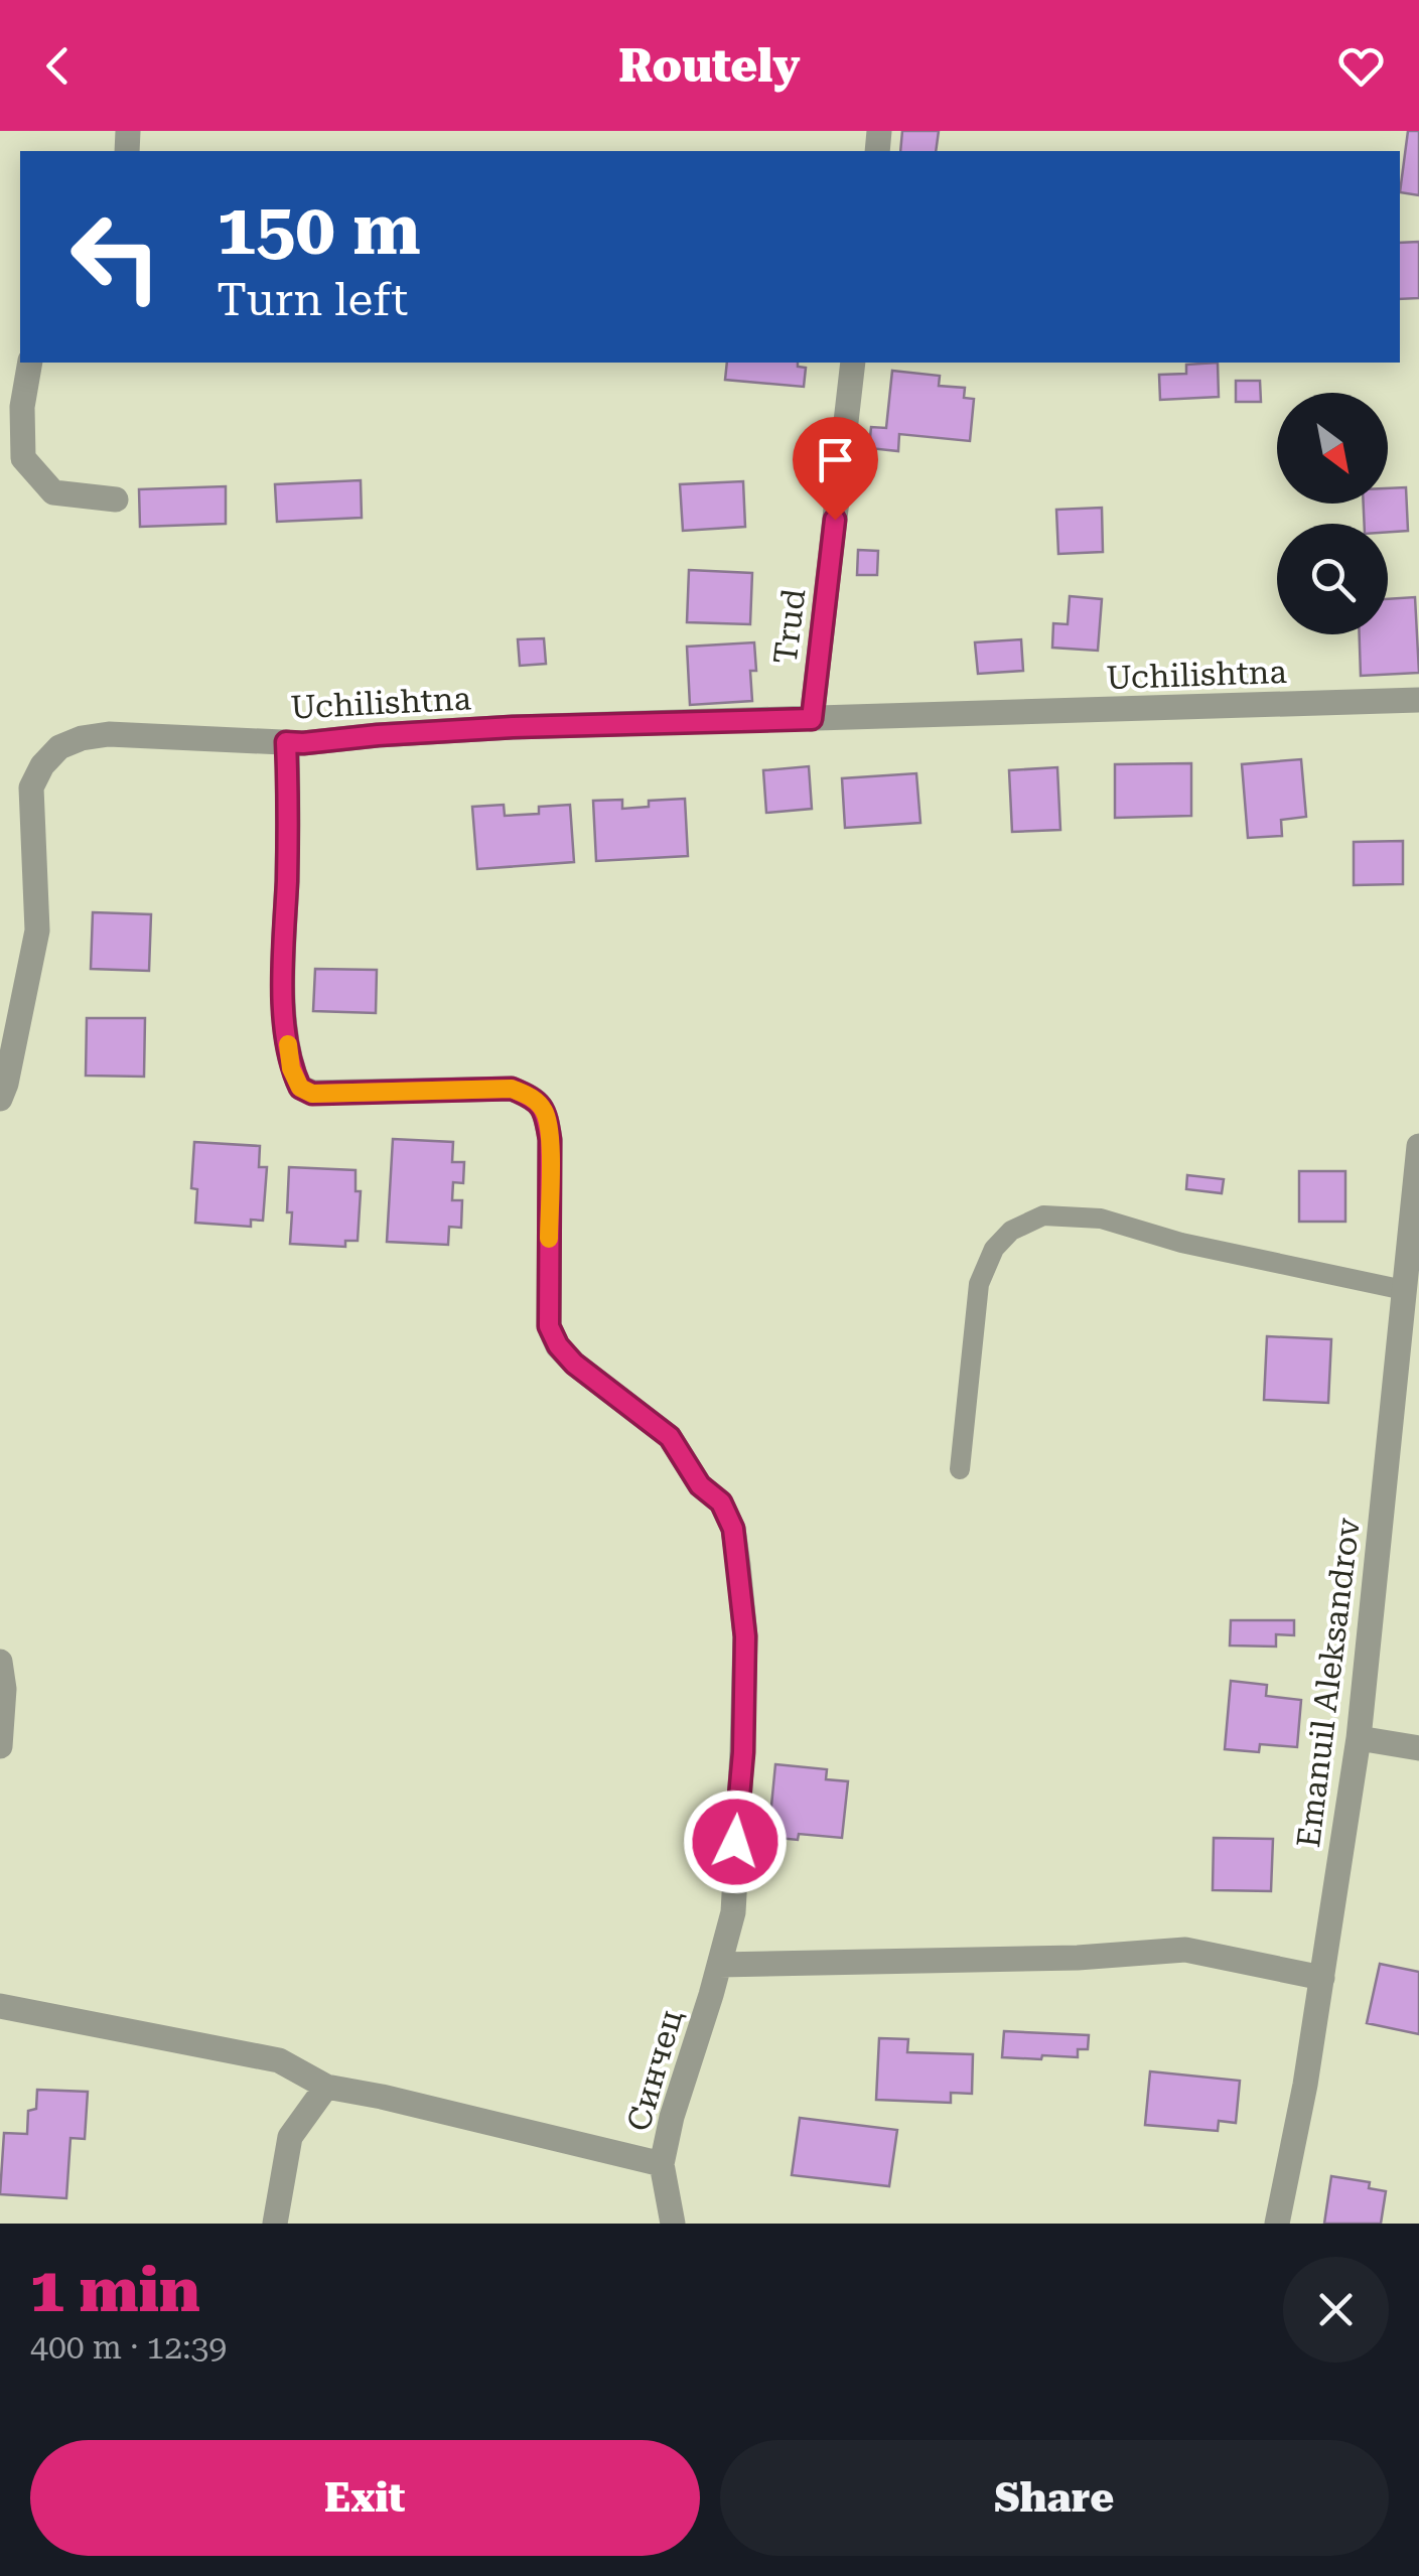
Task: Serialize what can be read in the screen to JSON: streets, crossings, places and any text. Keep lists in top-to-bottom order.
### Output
{
  "streets": {
    "street": [
      "Trud",
      "Uchilishtna",
      "Emanuil Aleksandrov",
      "Синчец"
    ]
  },
  "crossings": [
    ["Trud", "Uchilishtna"],
    ["Uchilishtna", "Синчец"]
  ],
  "north": "bottom right",
  "page": {
    "header": "Routely",
    "turn": ["150 m", "Turn left"],
    "heading": ["1 min", "400 m · 12:39"],
    "buttons": ["Exit", "Share"]
  }
}
